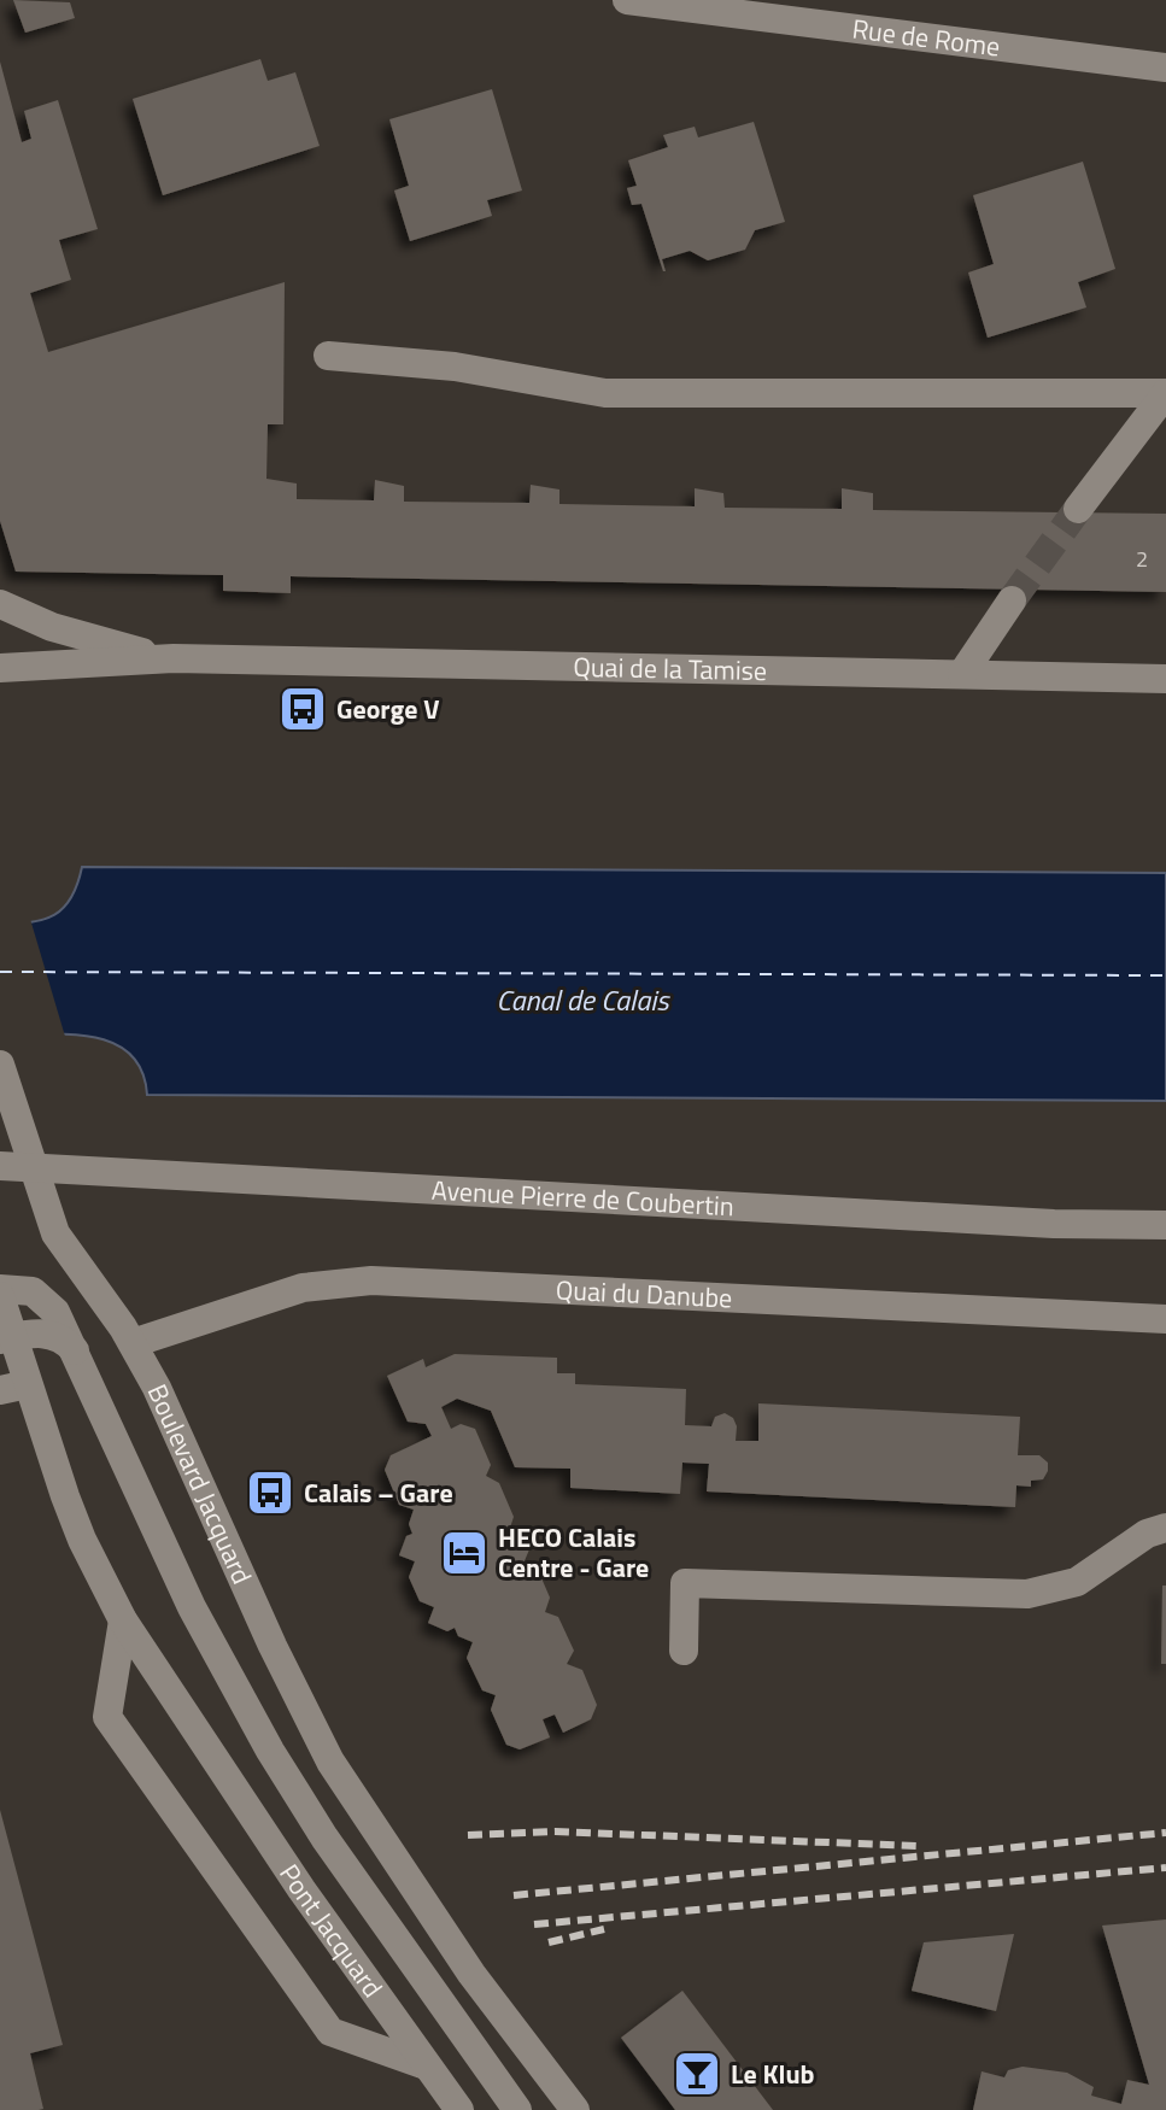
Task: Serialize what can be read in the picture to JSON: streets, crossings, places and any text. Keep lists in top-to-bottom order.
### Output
{
  "streets": {
    "street": [
      "Rue de Rome",
      "Quai de la Tamise",
      "Avenue Pierre de Coubertin",
      "Quai du Danube",
      "Boulevard Jacquard",
      "Pont Jacquard"
    ]
  },
  "crossings": [
    ["Quai du Danube", "Boulevard Jacquard"]
  ],
  "water": ["Canal de Calais"],
  "places": {
    "bus stop": ["George V", "Calais – Gare"],
    "hotel": ["HECO Calais Centre - Gare"],
    "bar": ["Le Klub"]
  },
  "house_numbers": ["2"]
}
